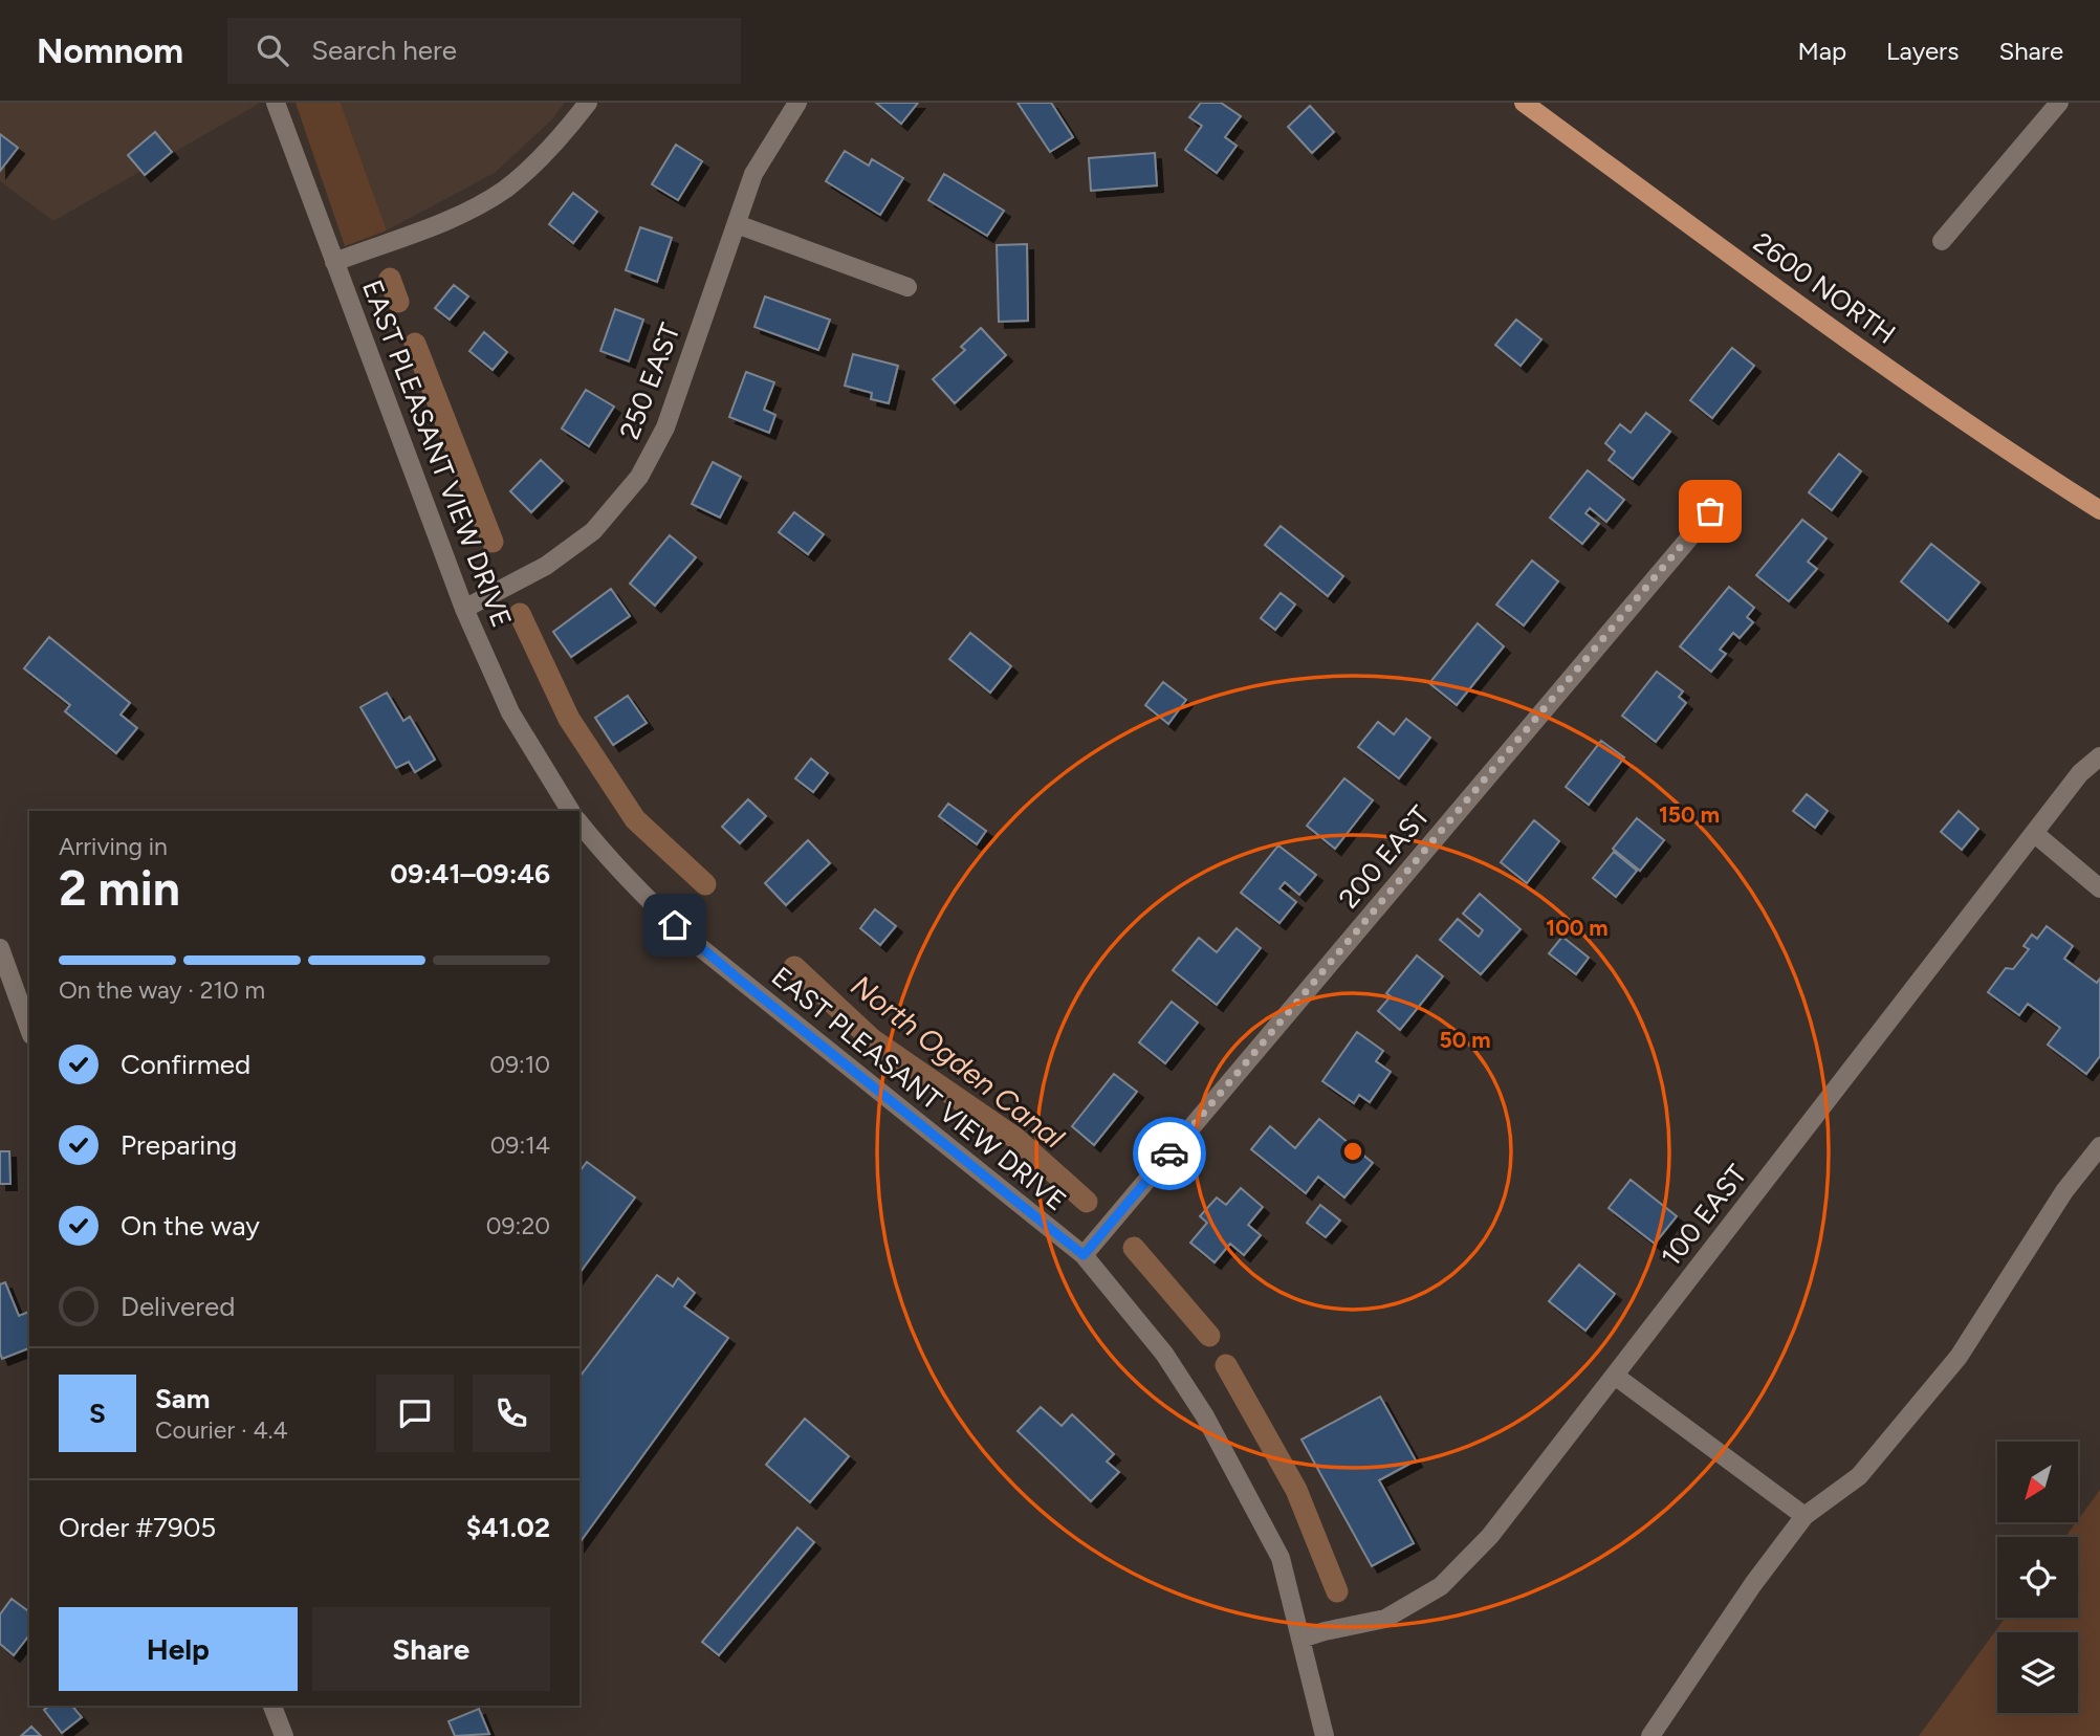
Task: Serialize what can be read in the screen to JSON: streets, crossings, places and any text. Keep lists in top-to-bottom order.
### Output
{
  "streets": {
    "main road": ["2600 NORTH"],
    "street": [
      "250 EAST",
      "EAST PLEASANT VIEW DRIVE",
      "200 EAST",
      "100 EAST"
    ]
  },
  "crossings": [
    ["250 EAST", "EAST PLEASANT VIEW DRIVE"],
    ["EAST PLEASANT VIEW DRIVE", "200 EAST"],
    ["EAST PLEASANT VIEW DRIVE", "100 EAST"]
  ],
  "water": ["North Ogden Canal"],
  "north": "bottom left",
  "page": {
    "header": "Nomnom",
    "search": "Search here",
    "nav": ["Map", "Layers", "Share"],
    "heading": ["2 min", "Arriving in", "09:41–09:46"],
    "panel": [
      "Sam",
      "Courier · 4.4",
      "Order #7905",
      "$41.02"
    ],
    "bar": "On the way · 210 m",
    "list": [
      ["Confirmed", "09:10"],
      ["Preparing", "09:14"],
      ["On the way", "09:20"],
      "Delivered"
    ],
    "round": "S",
    "buttons": ["Help", "Share"]
  },
  "rings": ["150 m", "100 m", "50 m"]
}
